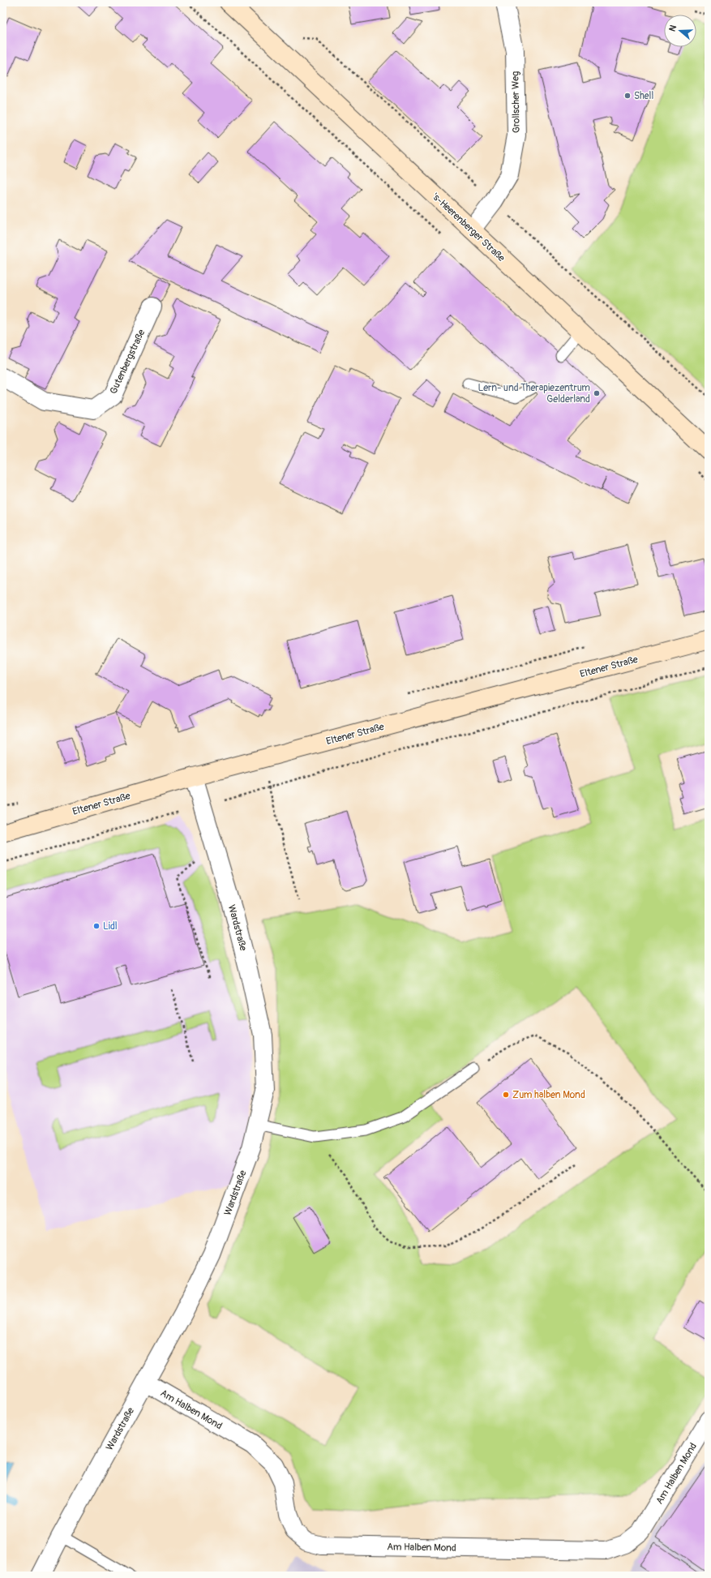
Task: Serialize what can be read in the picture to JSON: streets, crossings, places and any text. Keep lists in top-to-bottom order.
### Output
{
  "streets": {
    "main road": ["'s-Heerenberger Straße", "Eltener Straße"],
    "street": [
      "Grollscher Weg",
      "Gutenbergstraße",
      "Wardstraße",
      "Am Halben Mond"
    ]
  },
  "crossings": [
    ["Grollscher Weg", "'s-Heerenberger Straße"],
    ["Eltener Straße", "Wardstraße"],
    ["Wardstraße", "Am Halben Mond"]
  ],
  "places": [
    "Shell",
    "Lern- und Therapiezentrum Gelderland",
    "Lidl",
    "Zum halben Mond"
  ],
  "north": "left"
}
